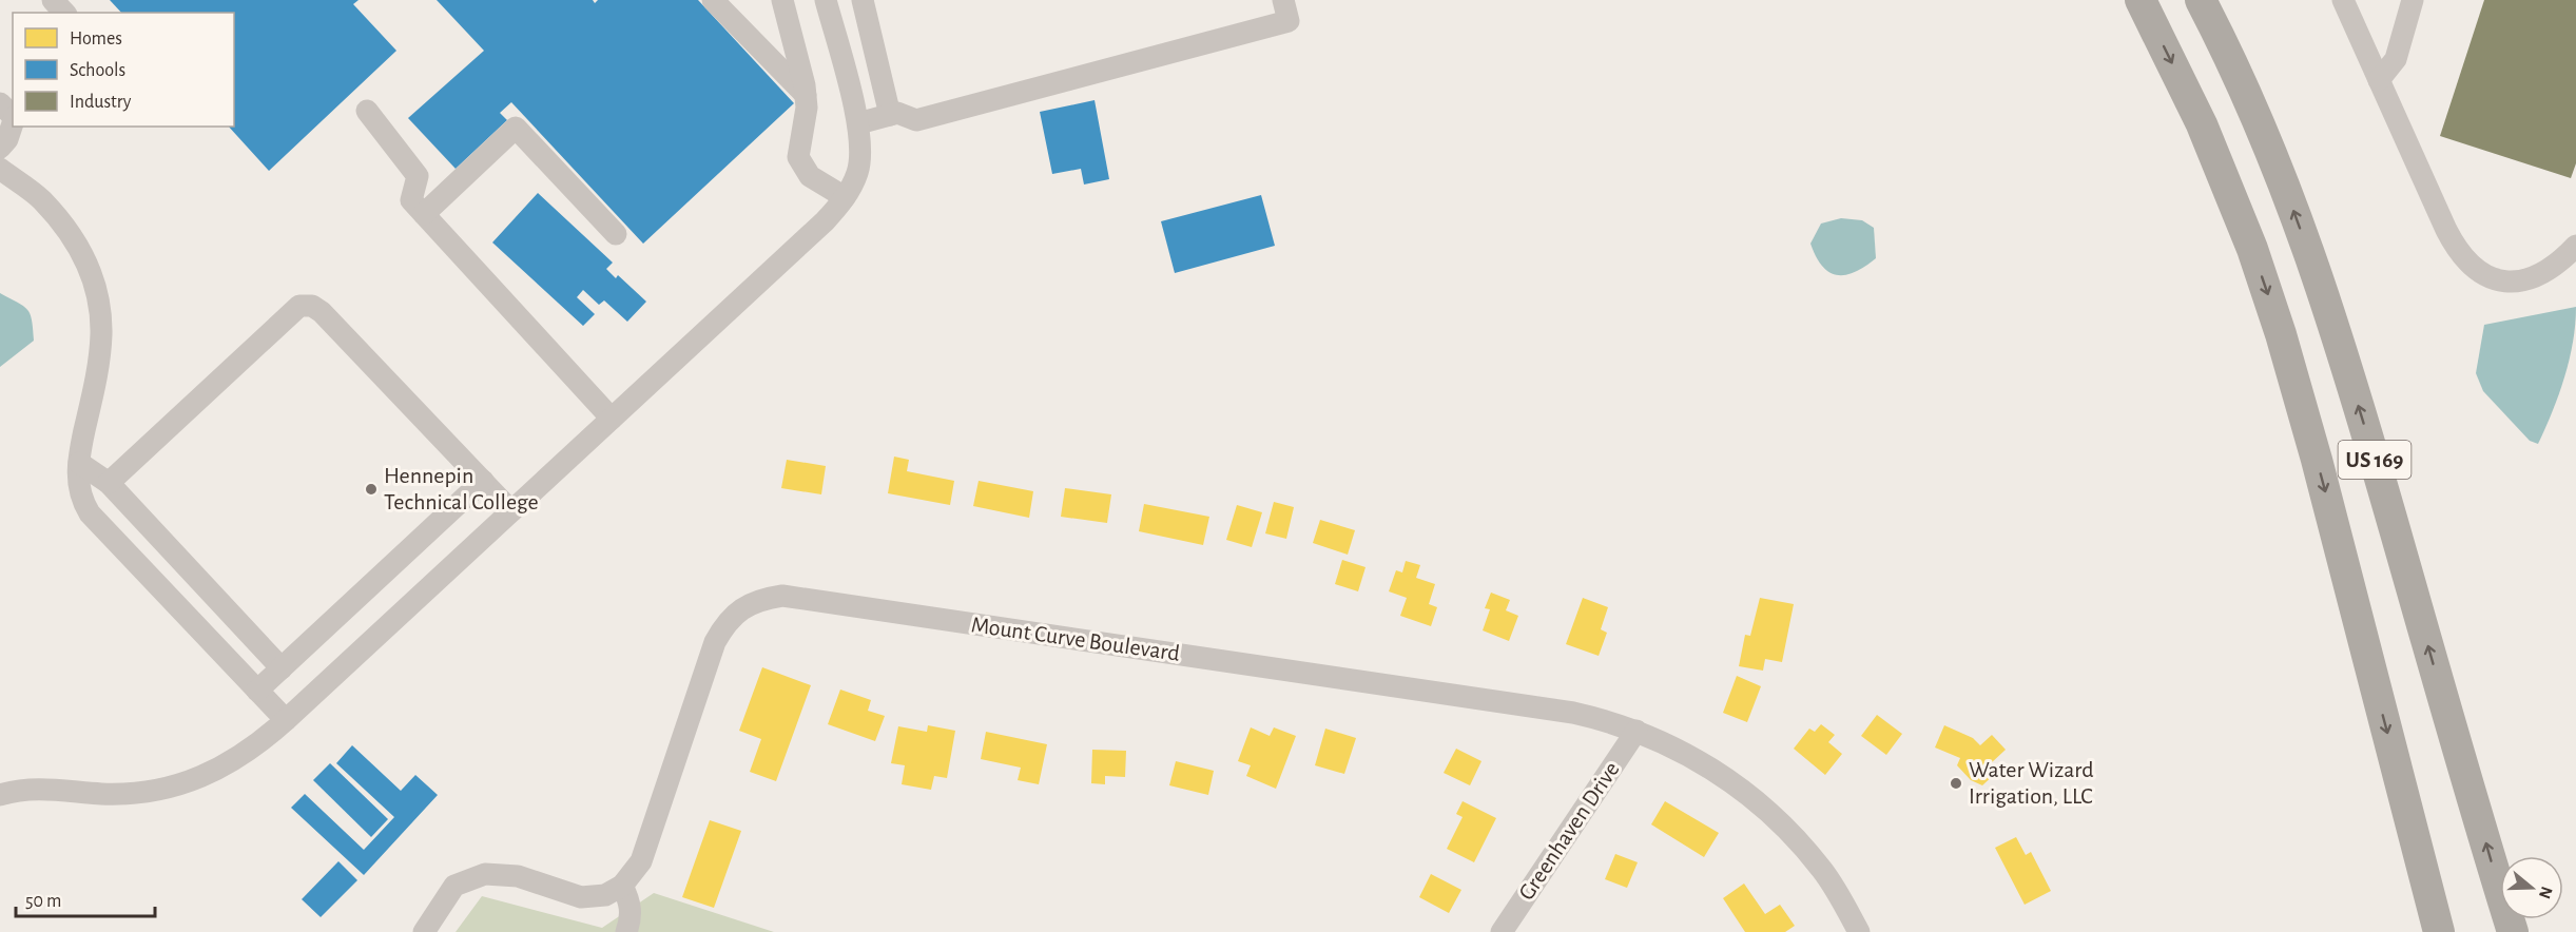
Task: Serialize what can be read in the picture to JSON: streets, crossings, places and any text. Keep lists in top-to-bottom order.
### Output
{
  "streets": {
    "highway": ["US 169"],
    "street": ["Mount Curve Boulevard", "Greenhaven Drive"]
  },
  "crossings": [
    ["Mount Curve Boulevard", "Greenhaven Drive"]
  ],
  "places": ["Hennepin Technical College", "Water Wizard Irrigation, LLC"],
  "legend": ["Homes", "Schools", "Industry"],
  "scale_bar": "50 m",
  "north": "right"
}
